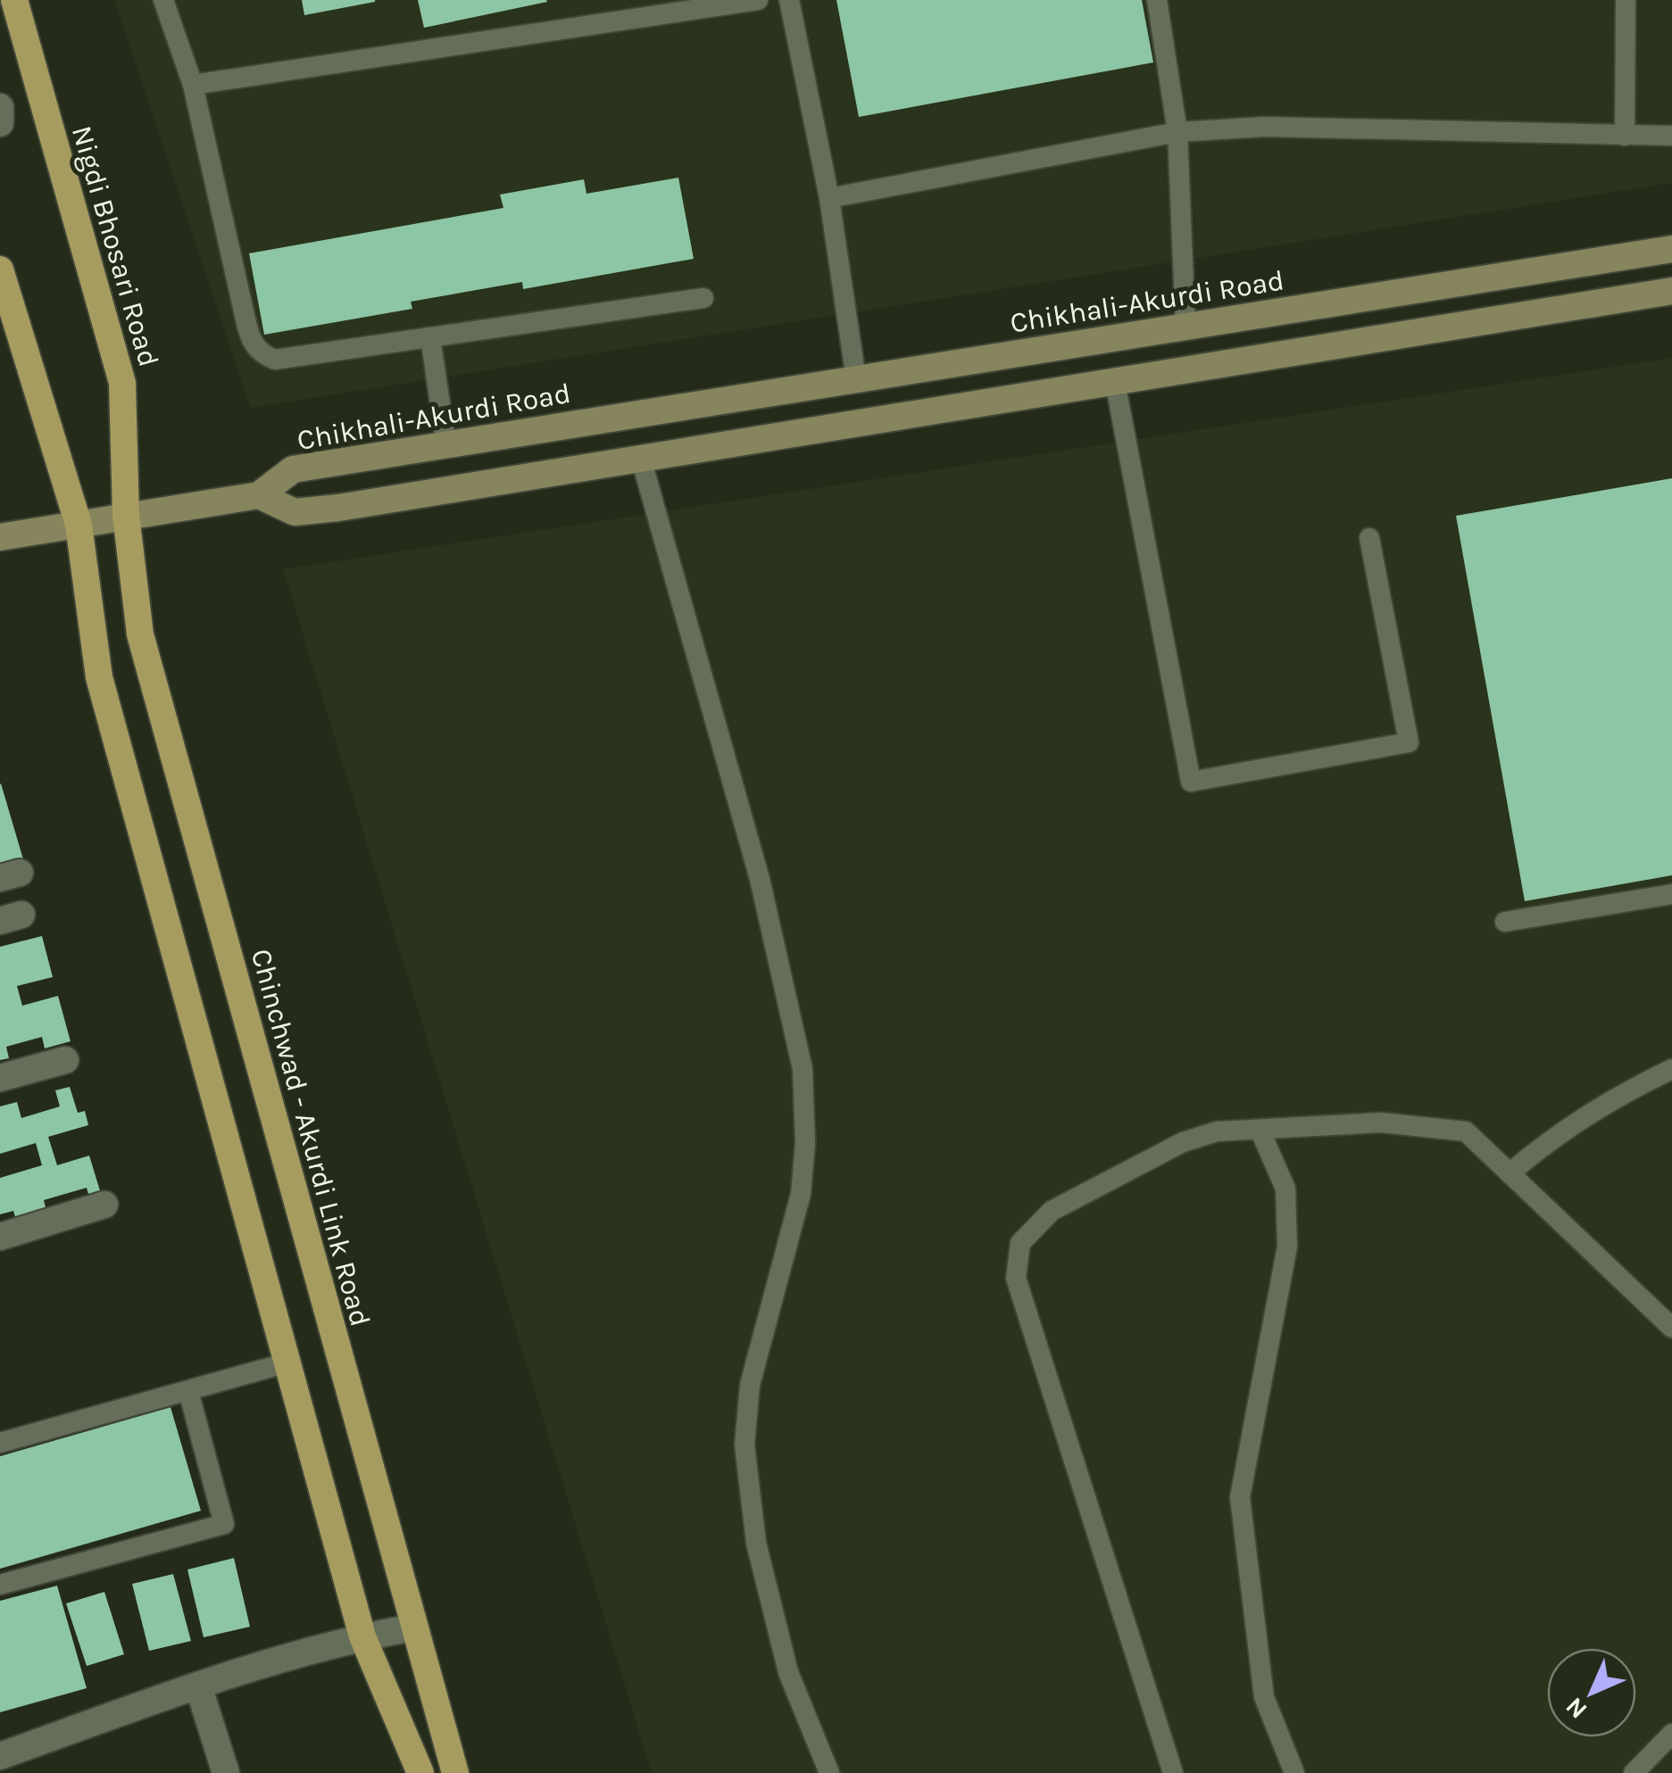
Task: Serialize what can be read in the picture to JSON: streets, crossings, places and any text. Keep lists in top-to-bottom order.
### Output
{
  "streets": {
    "main road": ["Nigdi Bhosari Road", "Chikhali-Akurdi Road", "Chinchwad - Akurdi Link Road"]
  },
  "crossings": [
    ["Nigdi Bhosari Road", "Chinchwad - Akurdi Link Road"]
  ],
  "north": "bottom left"
}
